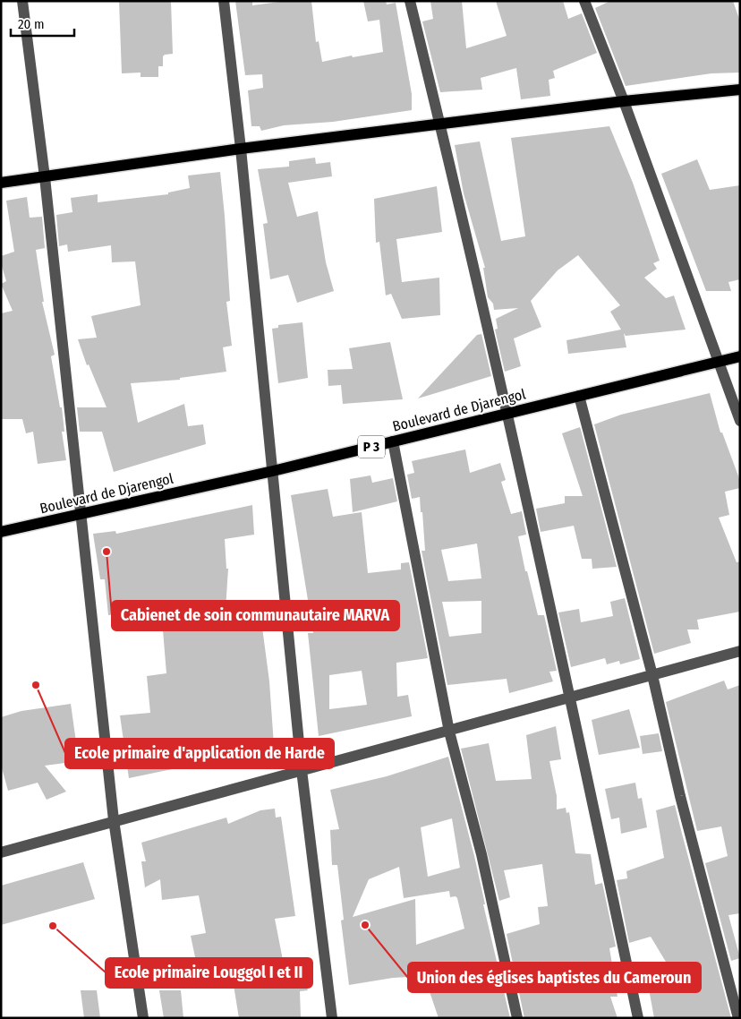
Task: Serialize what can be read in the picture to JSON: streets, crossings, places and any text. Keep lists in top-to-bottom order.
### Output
{
  "streets": {
    "main road": ["Boulevard de Djarengol", "P 3"]
  },
  "places": [
    "Cabienet de soin communautaire MARVA",
    "Ecole primaire d'application de Harde",
    "Union des églises baptistes du Cameroun",
    "Ecole primaire Louggol I et II"
  ],
  "scale_bar": "20 m"
}
